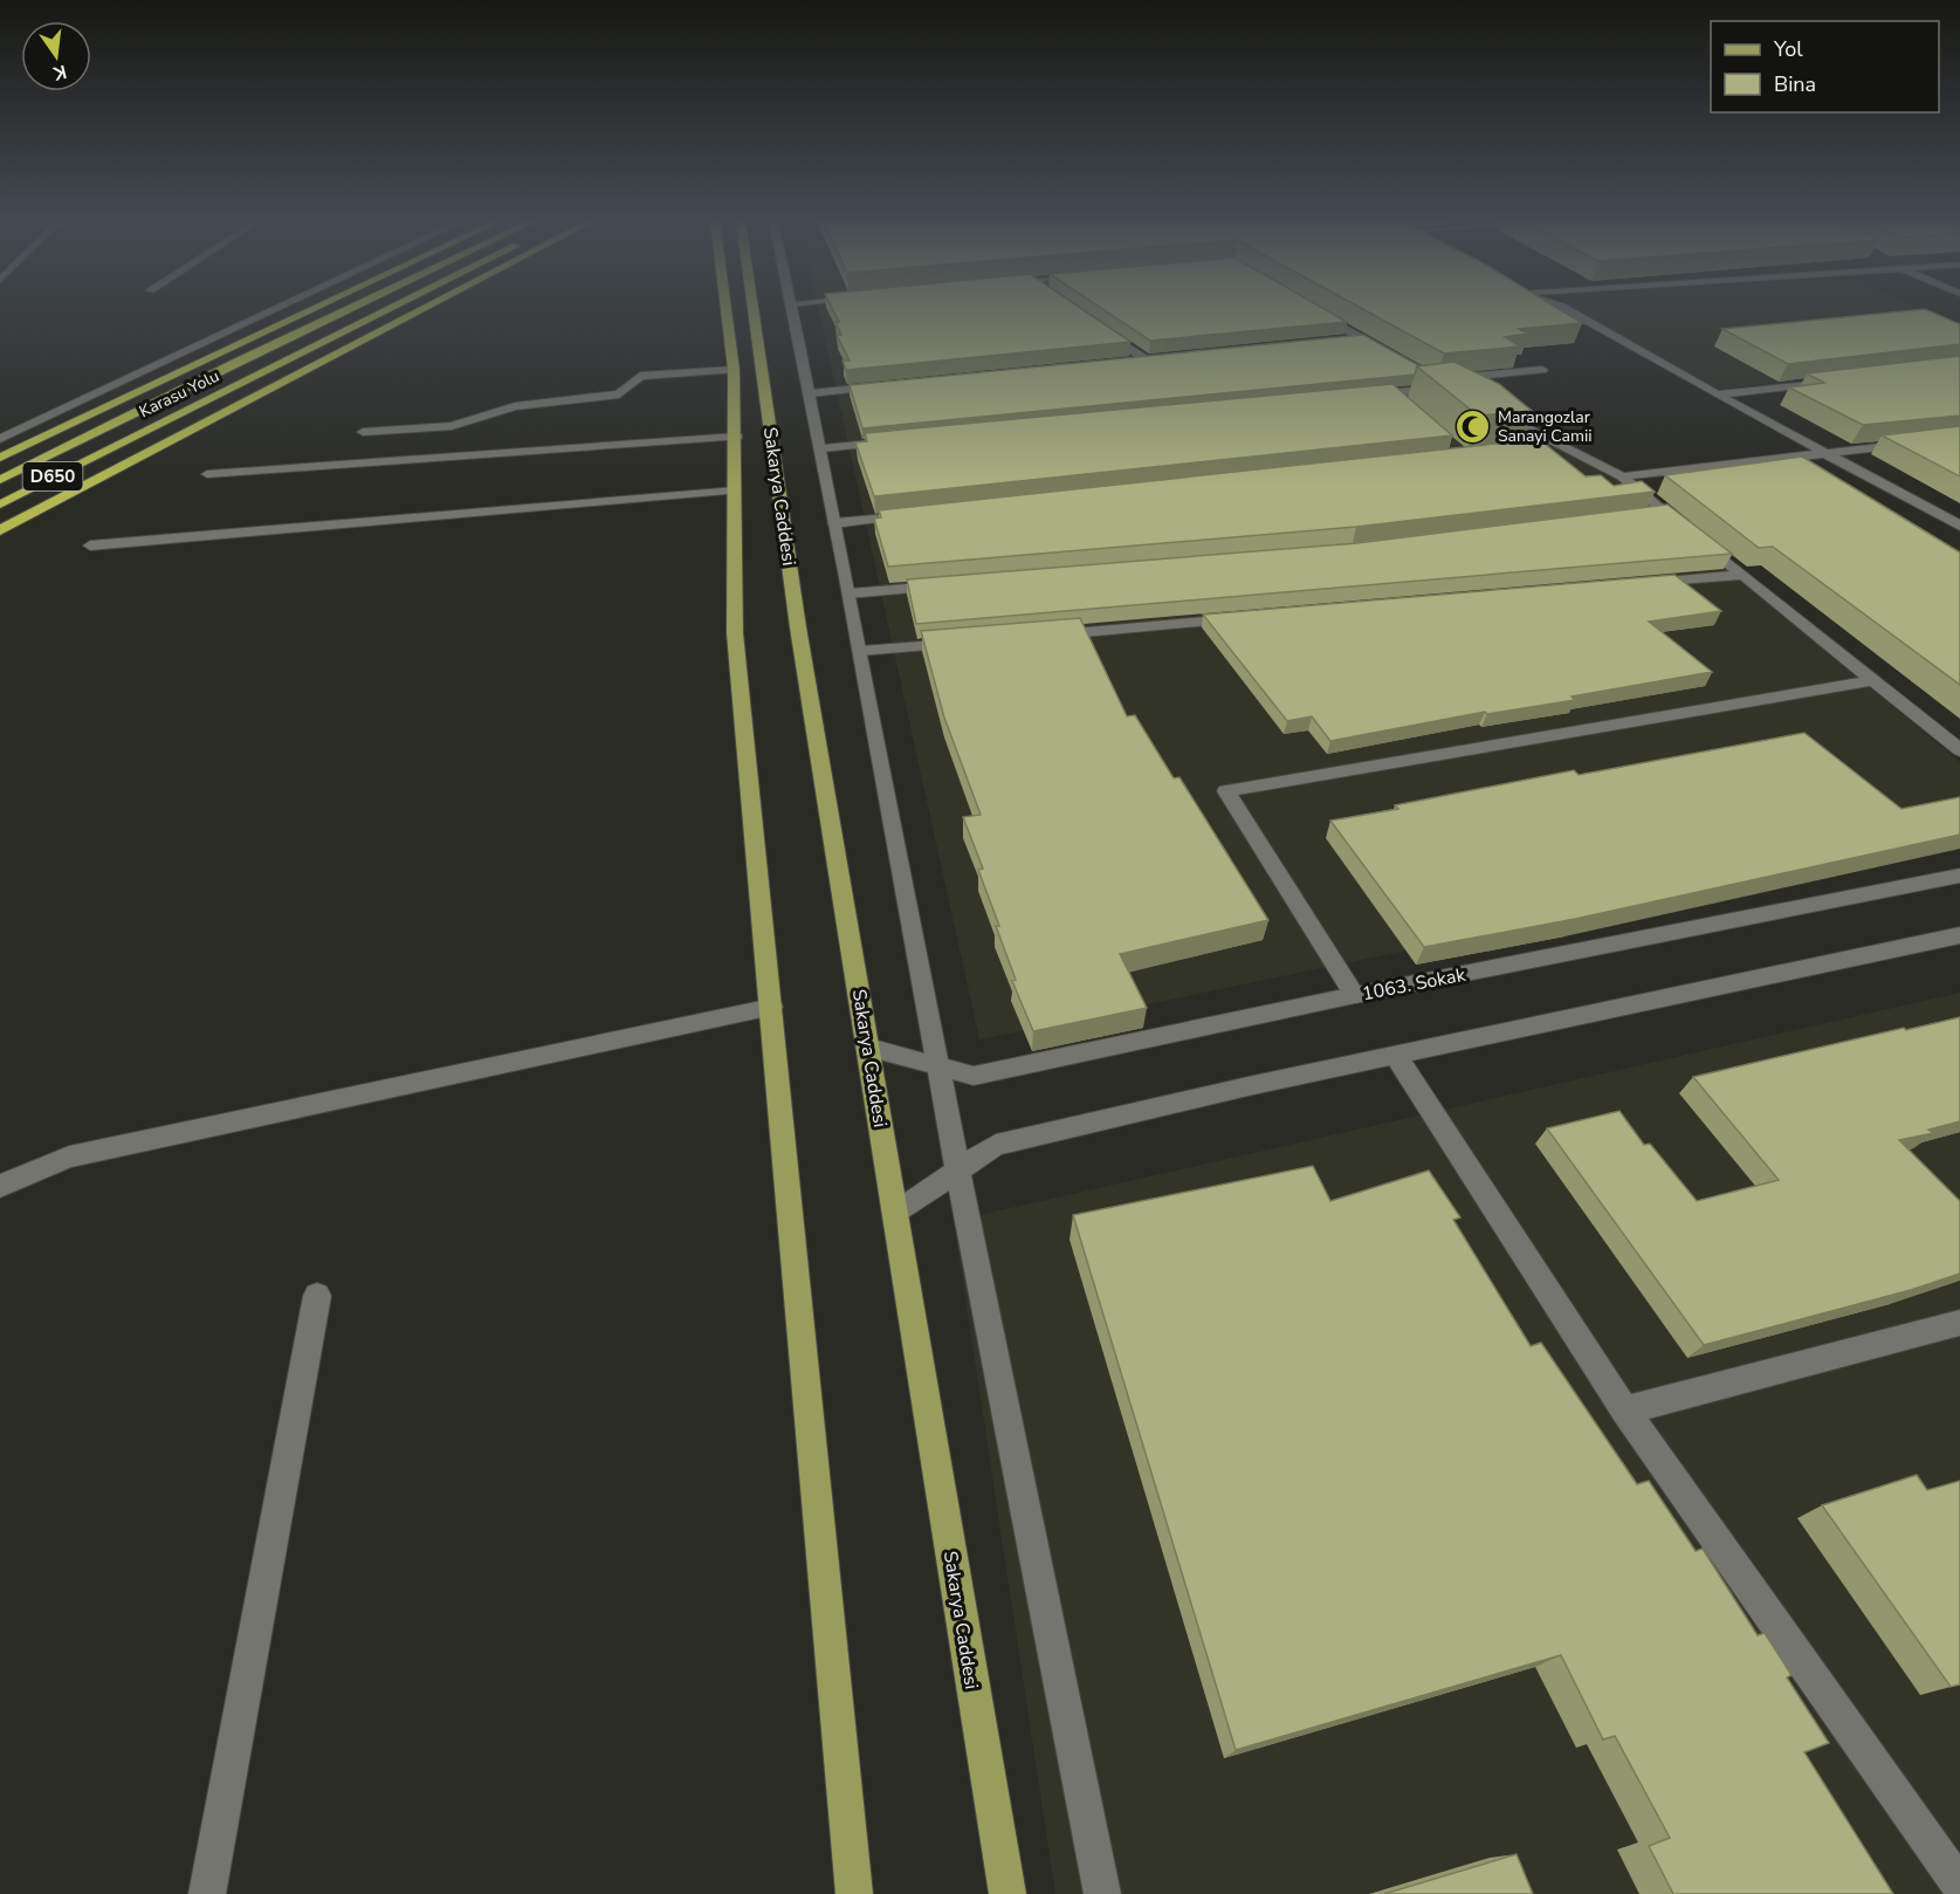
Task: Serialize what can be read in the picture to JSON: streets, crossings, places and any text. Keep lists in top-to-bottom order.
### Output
{
  "streets": {
    "highway": ["Karasu Yolu", "D650"],
    "main road": ["Sakarya Caddesi"],
    "street": ["1063. Sokak"]
  },
  "crossings": [
    ["Sakarya Caddesi", "1063. Sokak"]
  ],
  "places": {
    "mosque": ["Marangozlar Sanayi Camii"]
  },
  "legend": ["Yol", "Bina"],
  "north": "bottom"
}
